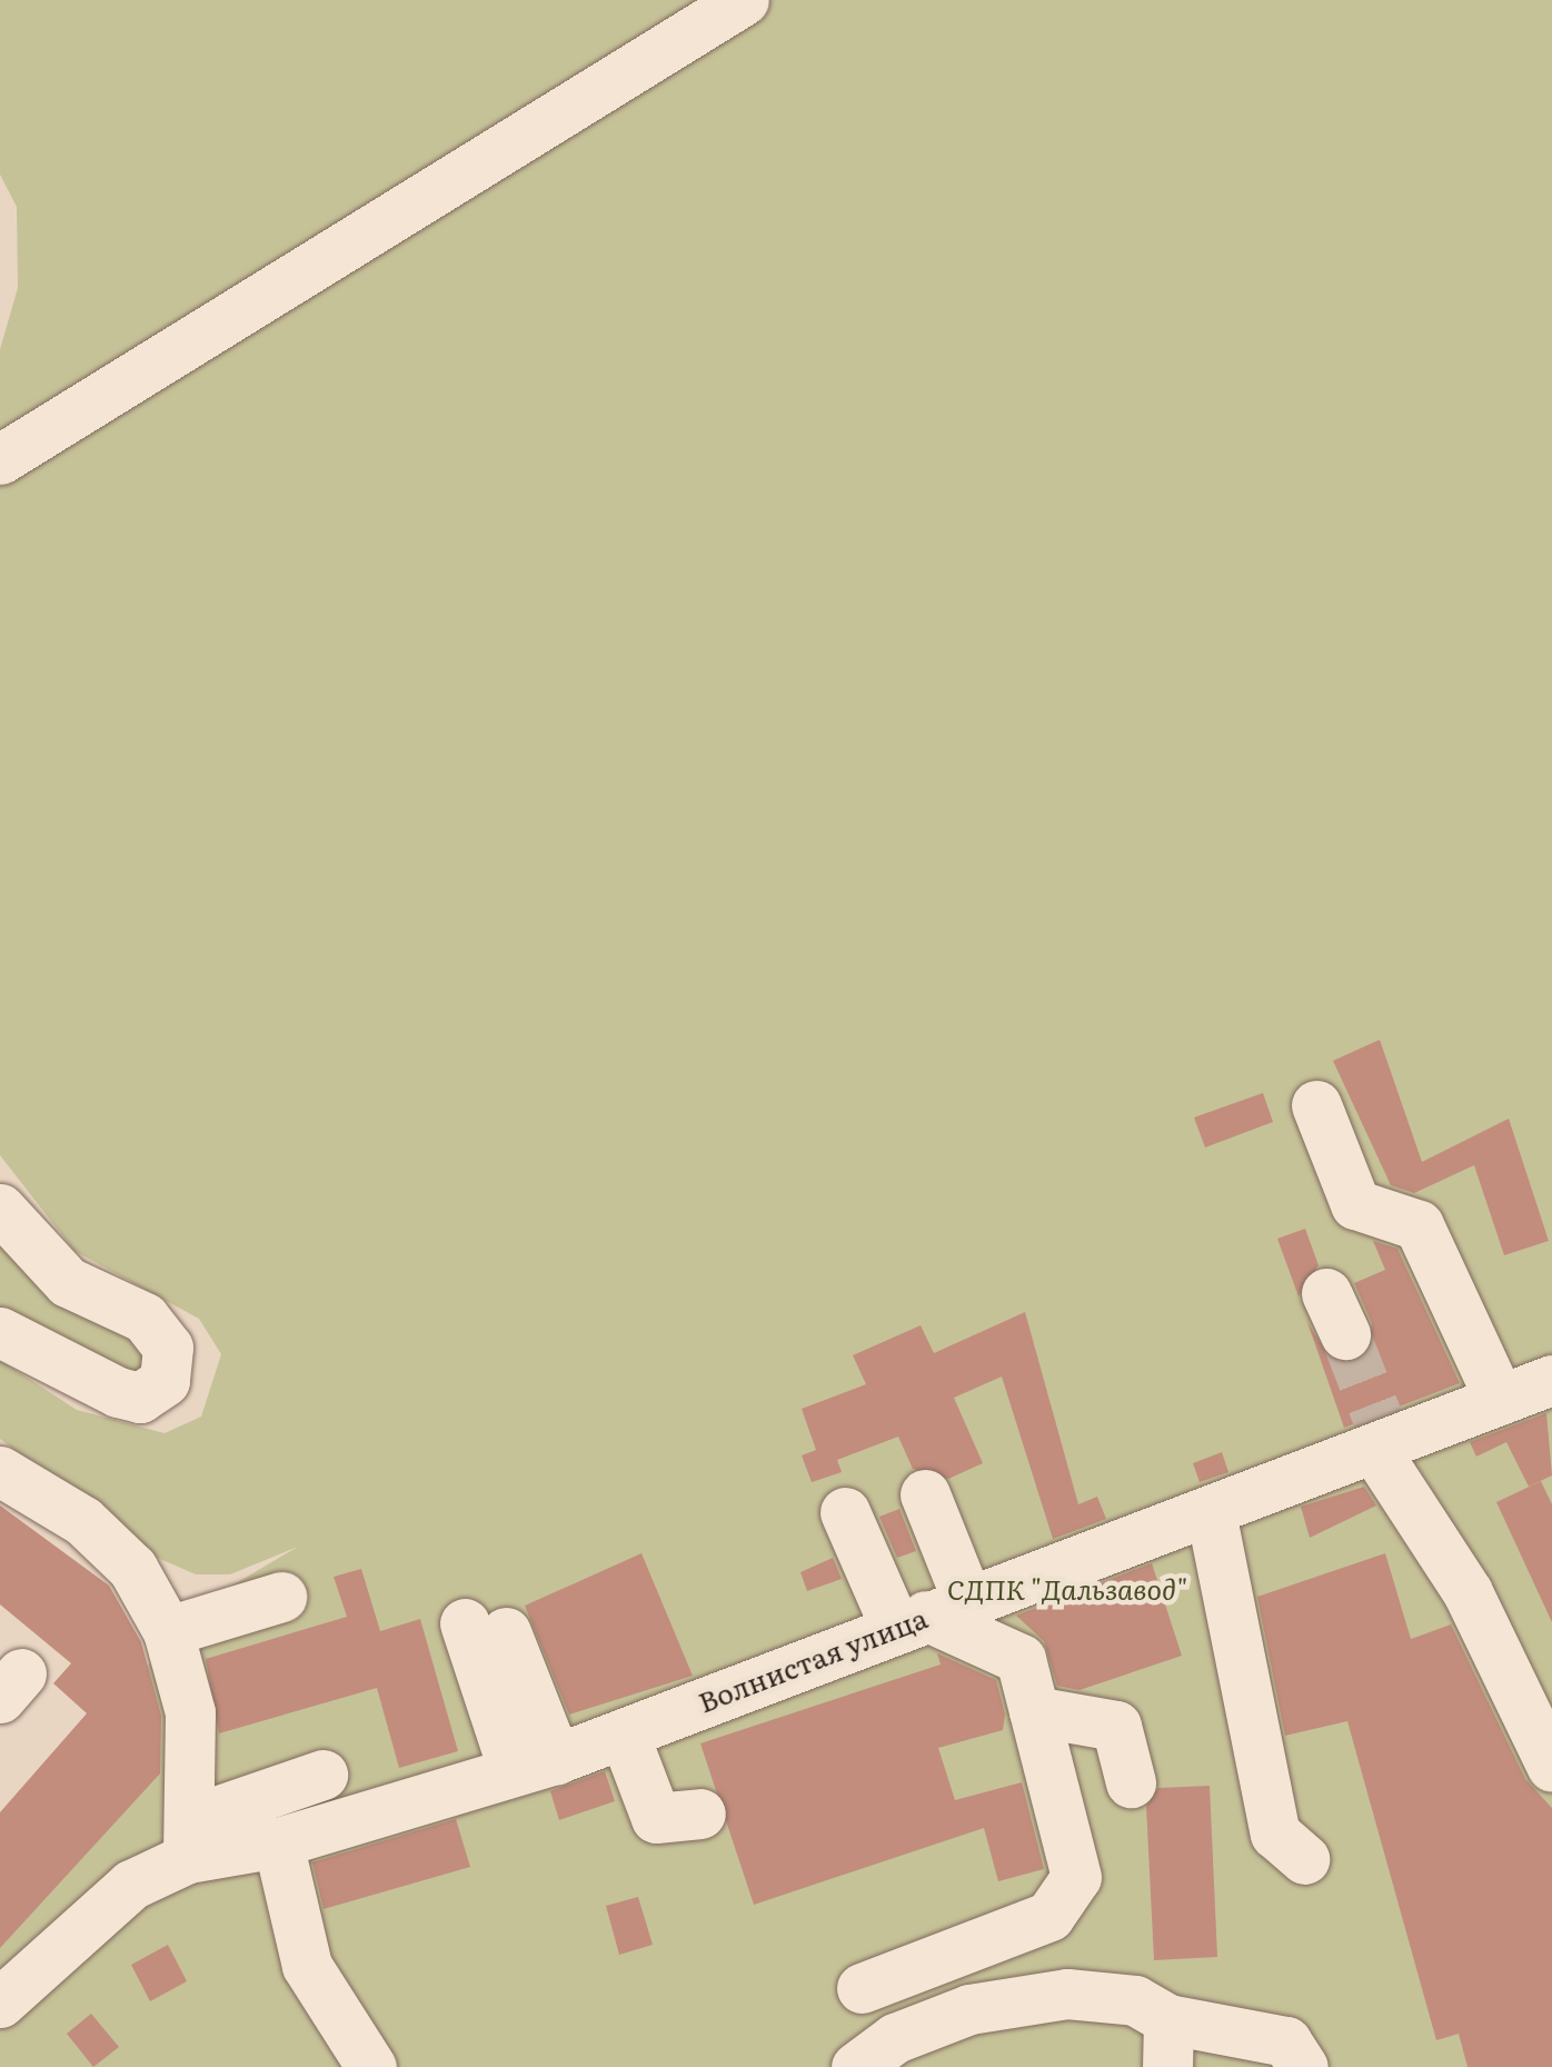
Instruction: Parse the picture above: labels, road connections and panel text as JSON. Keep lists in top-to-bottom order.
{
  "streets": {
    "street": ["Волнистая улица"]
  },
  "parks": ["СДПК \"Дальзавод\""]
}
